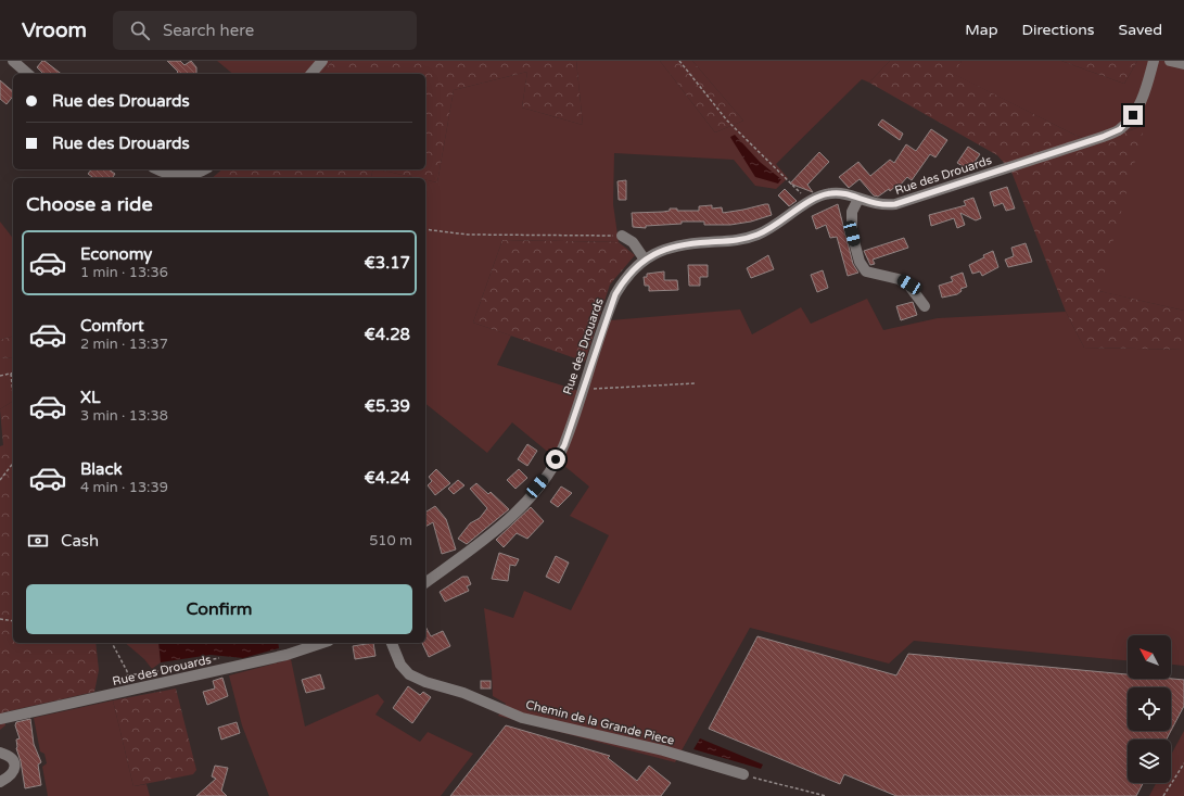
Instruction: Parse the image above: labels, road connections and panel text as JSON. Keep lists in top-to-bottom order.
{
  "streets": {
    "street": ["Rue des Drouards", "Chemin de la Grande Piece"]
  },
  "north": "top left",
  "page": {
    "header": "Vroom",
    "search": "Search here",
    "nav": ["Map", "Directions", "Saved"],
    "banner": ["Rue des Drouards", "Rue des Drouards"],
    "heading": "Choose a ride",
    "list": [
      {
        "name": "Economy",
        "note": "1 min · 13:36",
        "value": "€3.17"
      },
      {
        "name": "Comfort",
        "note": "2 min · 13:37",
        "value": "€4.28"
      },
      {
        "name": "XL",
        "note": "3 min · 13:38",
        "value": "€5.39"
      },
      {
        "name": "Black",
        "note": "4 min · 13:39",
        "value": "€4.24"
      }
    ],
    "pay": ["Cash", "510 m"],
    "buttons": "Confirm"
  }
}
